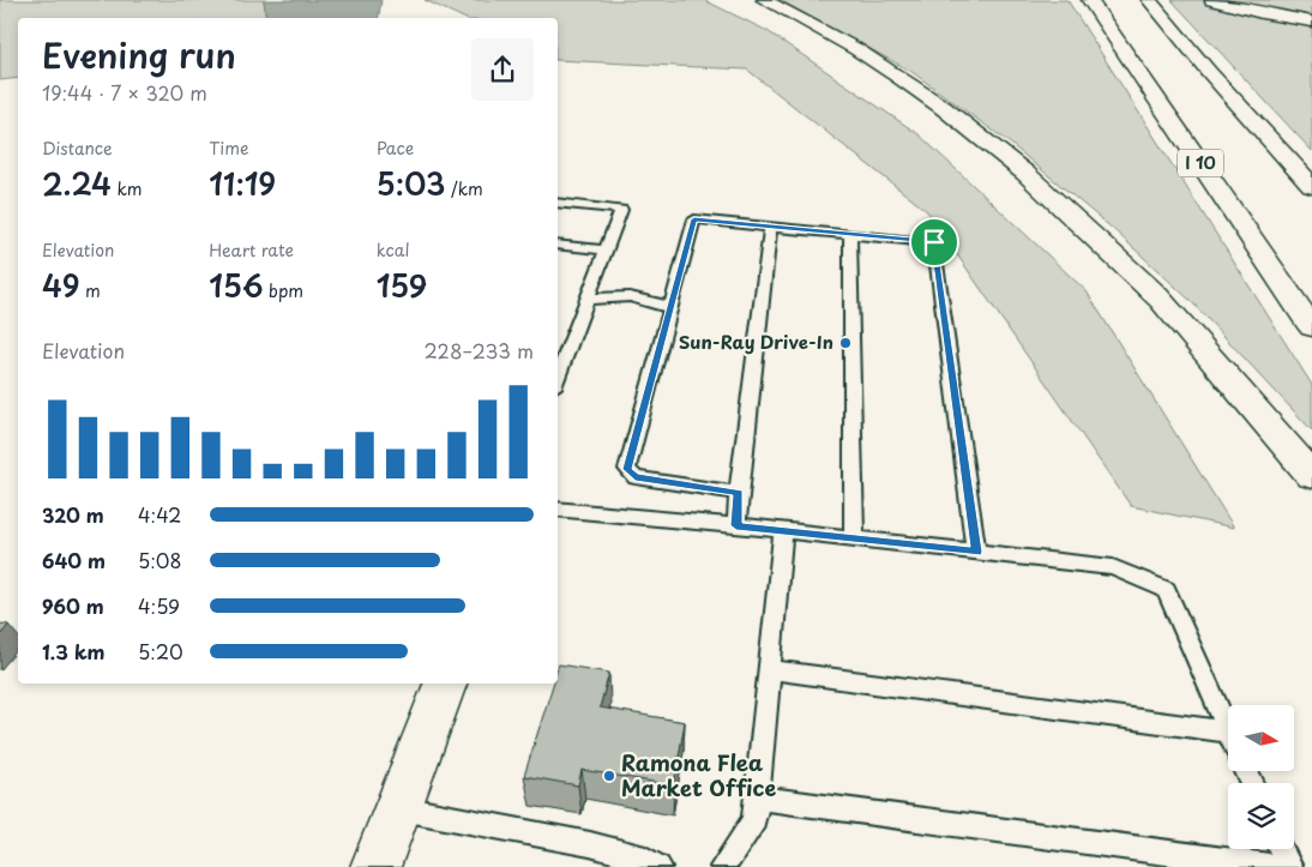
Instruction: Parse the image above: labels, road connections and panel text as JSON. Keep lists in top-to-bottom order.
{
  "streets": {
    "main road": ["I 10"]
  },
  "places": ["Sun-Ray Drive-In", "Ramona Flea Market Office"],
  "north": "right",
  "page": {
    "heading": ["Evening run", "19:44 · 7 × 320 m"],
    "stats": [
      ["Distance", "2.24 km"],
      ["Time", "11:19"],
      ["Pace", "5:03 /km"],
      ["Elevation", "49 m"],
      ["Heart rate", "156 bpm"],
      ["kcal", "159"]
    ],
    "chart": ["Elevation", "228–233 m"],
    "list": [
      {
        "name": "320 m",
        "note": "4:42"
      },
      {
        "name": "640 m",
        "note": "5:08"
      },
      {
        "name": "960 m",
        "note": "4:59"
      },
      {
        "name": "1.3 km",
        "note": "5:20"
      }
    ]
  }
}
